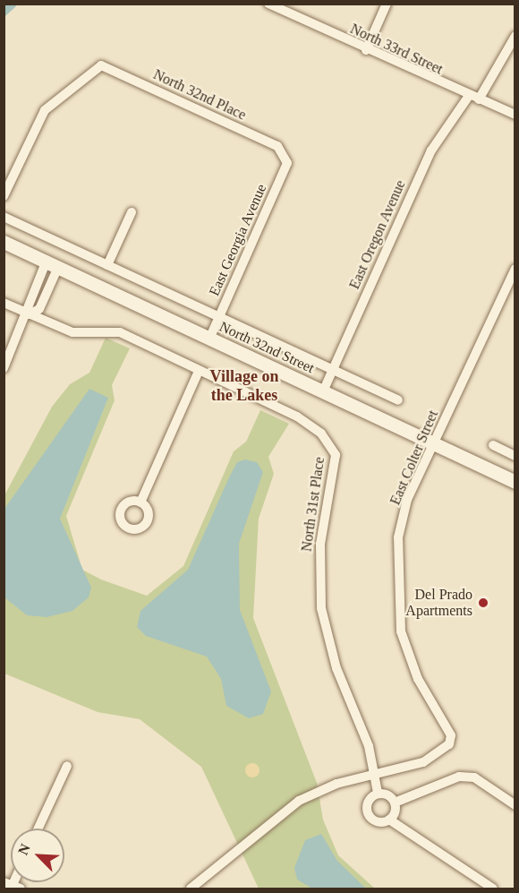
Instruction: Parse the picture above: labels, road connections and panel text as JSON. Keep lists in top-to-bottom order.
{
  "streets": {
    "main road": ["North 32nd Street"],
    "street": [
      "North 33rd Street",
      "North 32nd Place",
      "East Oregon Avenue",
      "East Georgia Avenue",
      "East Colter Street",
      "North 31st Place"
    ]
  },
  "crossings": [
    ["North 33rd Street", "East Oregon Avenue"],
    ["North 32nd Place", "East Georgia Avenue"],
    ["East Oregon Avenue", "North 32nd Street"],
    ["East Georgia Avenue", "North 32nd Street"],
    ["North 32nd Street", "East Colter Street"],
    ["East Colter Street", "North 31st Place"]
  ],
  "districts": ["Village on the Lakes"],
  "places": ["Del Prado Apartments"],
  "north": "top left"
}
